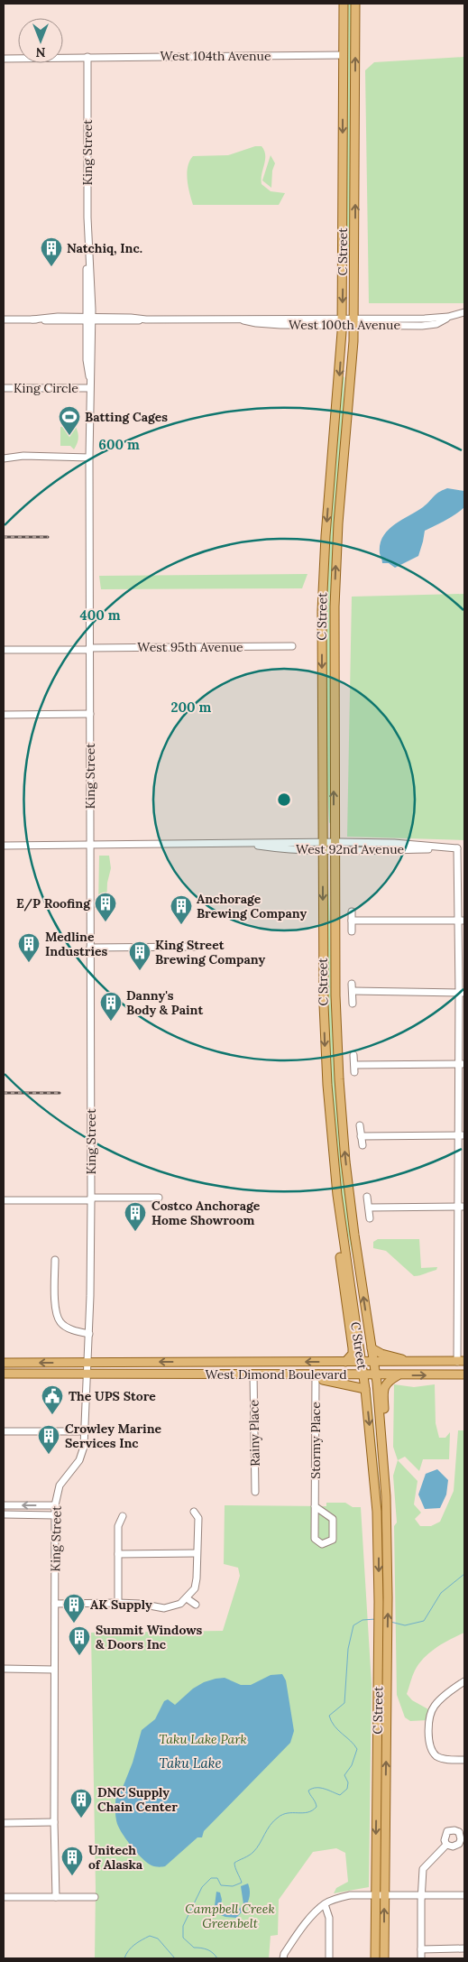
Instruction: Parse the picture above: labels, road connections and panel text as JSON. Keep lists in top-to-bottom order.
{
  "streets": {
    "main road": ["C Street", "West Dimond Boulevard"],
    "street": [
      "West 104th Avenue",
      "King Street",
      "West 100th Avenue",
      "King Circle",
      "West 95th Avenue",
      "West 92nd Avenue",
      "Rainy Place",
      "Stormy Place"
    ]
  },
  "crossings": [
    ["West 104th Avenue", "King Street"],
    ["West 104th Avenue", "C Street"],
    ["King Street", "West 100th Avenue"],
    ["King Street", "King Circle"],
    ["King Street", "West 95th Avenue"],
    ["King Street", "West 92nd Avenue"],
    ["King Street", "West Dimond Boulevard"],
    ["C Street", "West 100th Avenue"],
    ["C Street", "West 92nd Avenue"],
    ["C Street", "West Dimond Boulevard"],
    ["West Dimond Boulevard", "Rainy Place"],
    ["West Dimond Boulevard", "Stormy Place"]
  ],
  "water": ["Taku Lake"],
  "parks": ["Taku Lake Park", "Campbell Creek Greenbelt"],
  "places": {
    "building": [
      "Natchiq, Inc.",
      "E/P Roofing",
      "Anchorage Brewing Company",
      "Medline Industries",
      "King Street Brewing Company",
      "Danny's Body & Paint",
      "Costco Anchorage Home Showroom",
      "Crowley Marine Services Inc",
      "AK Supply",
      "Summit Windows & Doors Inc",
      "DNC Supply Chain Center",
      "Unitech of Alaska"
    ],
    "sports": ["Batting Cages"],
    "public building": ["The UPS Store"]
  },
  "north": "bottom",
  "rings": ["600 m", "400 m", "200 m"]
}
